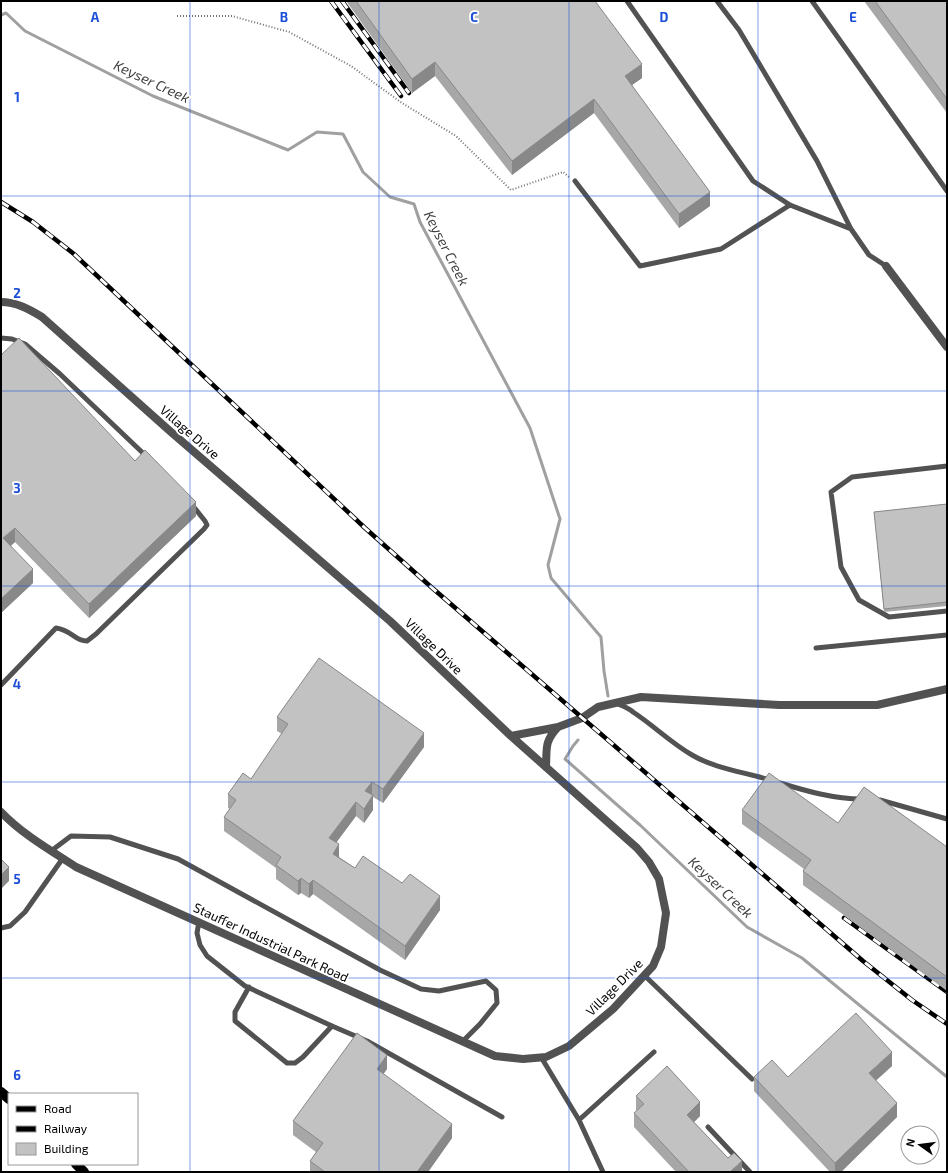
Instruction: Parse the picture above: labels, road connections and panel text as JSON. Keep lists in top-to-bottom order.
{
  "streets": {
    "street": ["Village Drive", "Stauffer Industrial Park Road"]
  },
  "crossings": [
    ["Village Drive", "Stauffer Industrial Park Road"]
  ],
  "water": ["Keyser Creek"],
  "legend": ["Road", "Railway", "Building"],
  "north": "left",
  "grid": {
    "columns": [
      "A",
      "B",
      "C",
      "D",
      "E"
    ],
    "rows": [
      "1",
      "2",
      "3",
      "4",
      "5",
      "6"
    ]
  }
}
